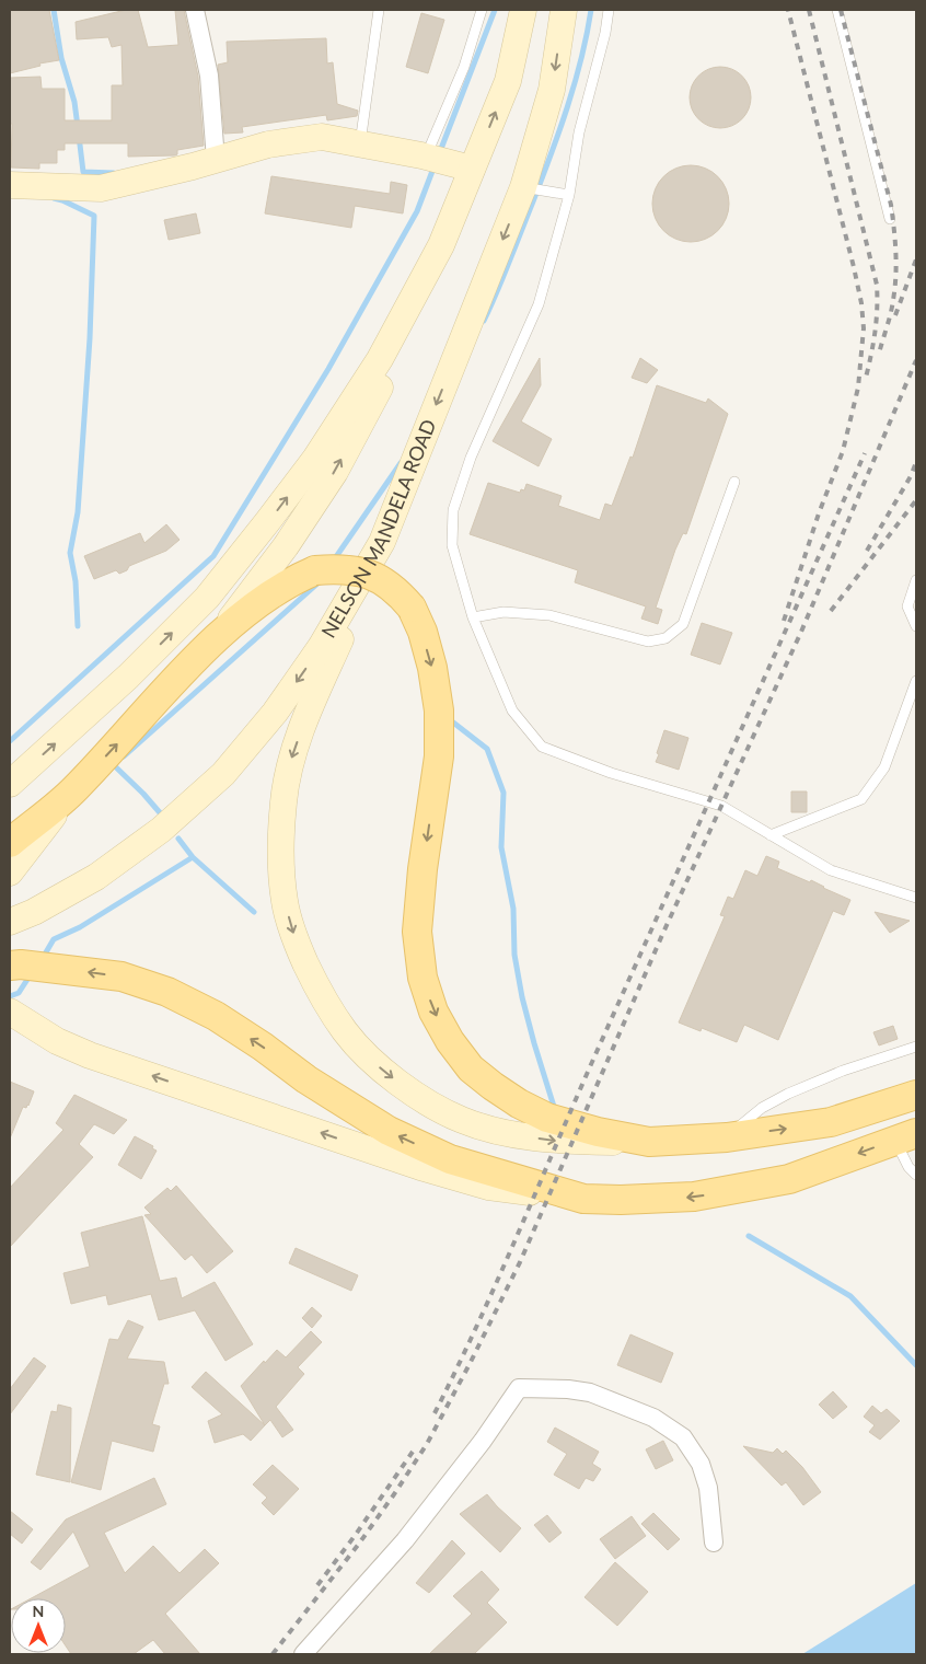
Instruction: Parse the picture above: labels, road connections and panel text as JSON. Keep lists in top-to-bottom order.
{
  "streets": {
    "main road": ["NELSON MANDELA ROAD"]
  },
  "north": "top"
}
